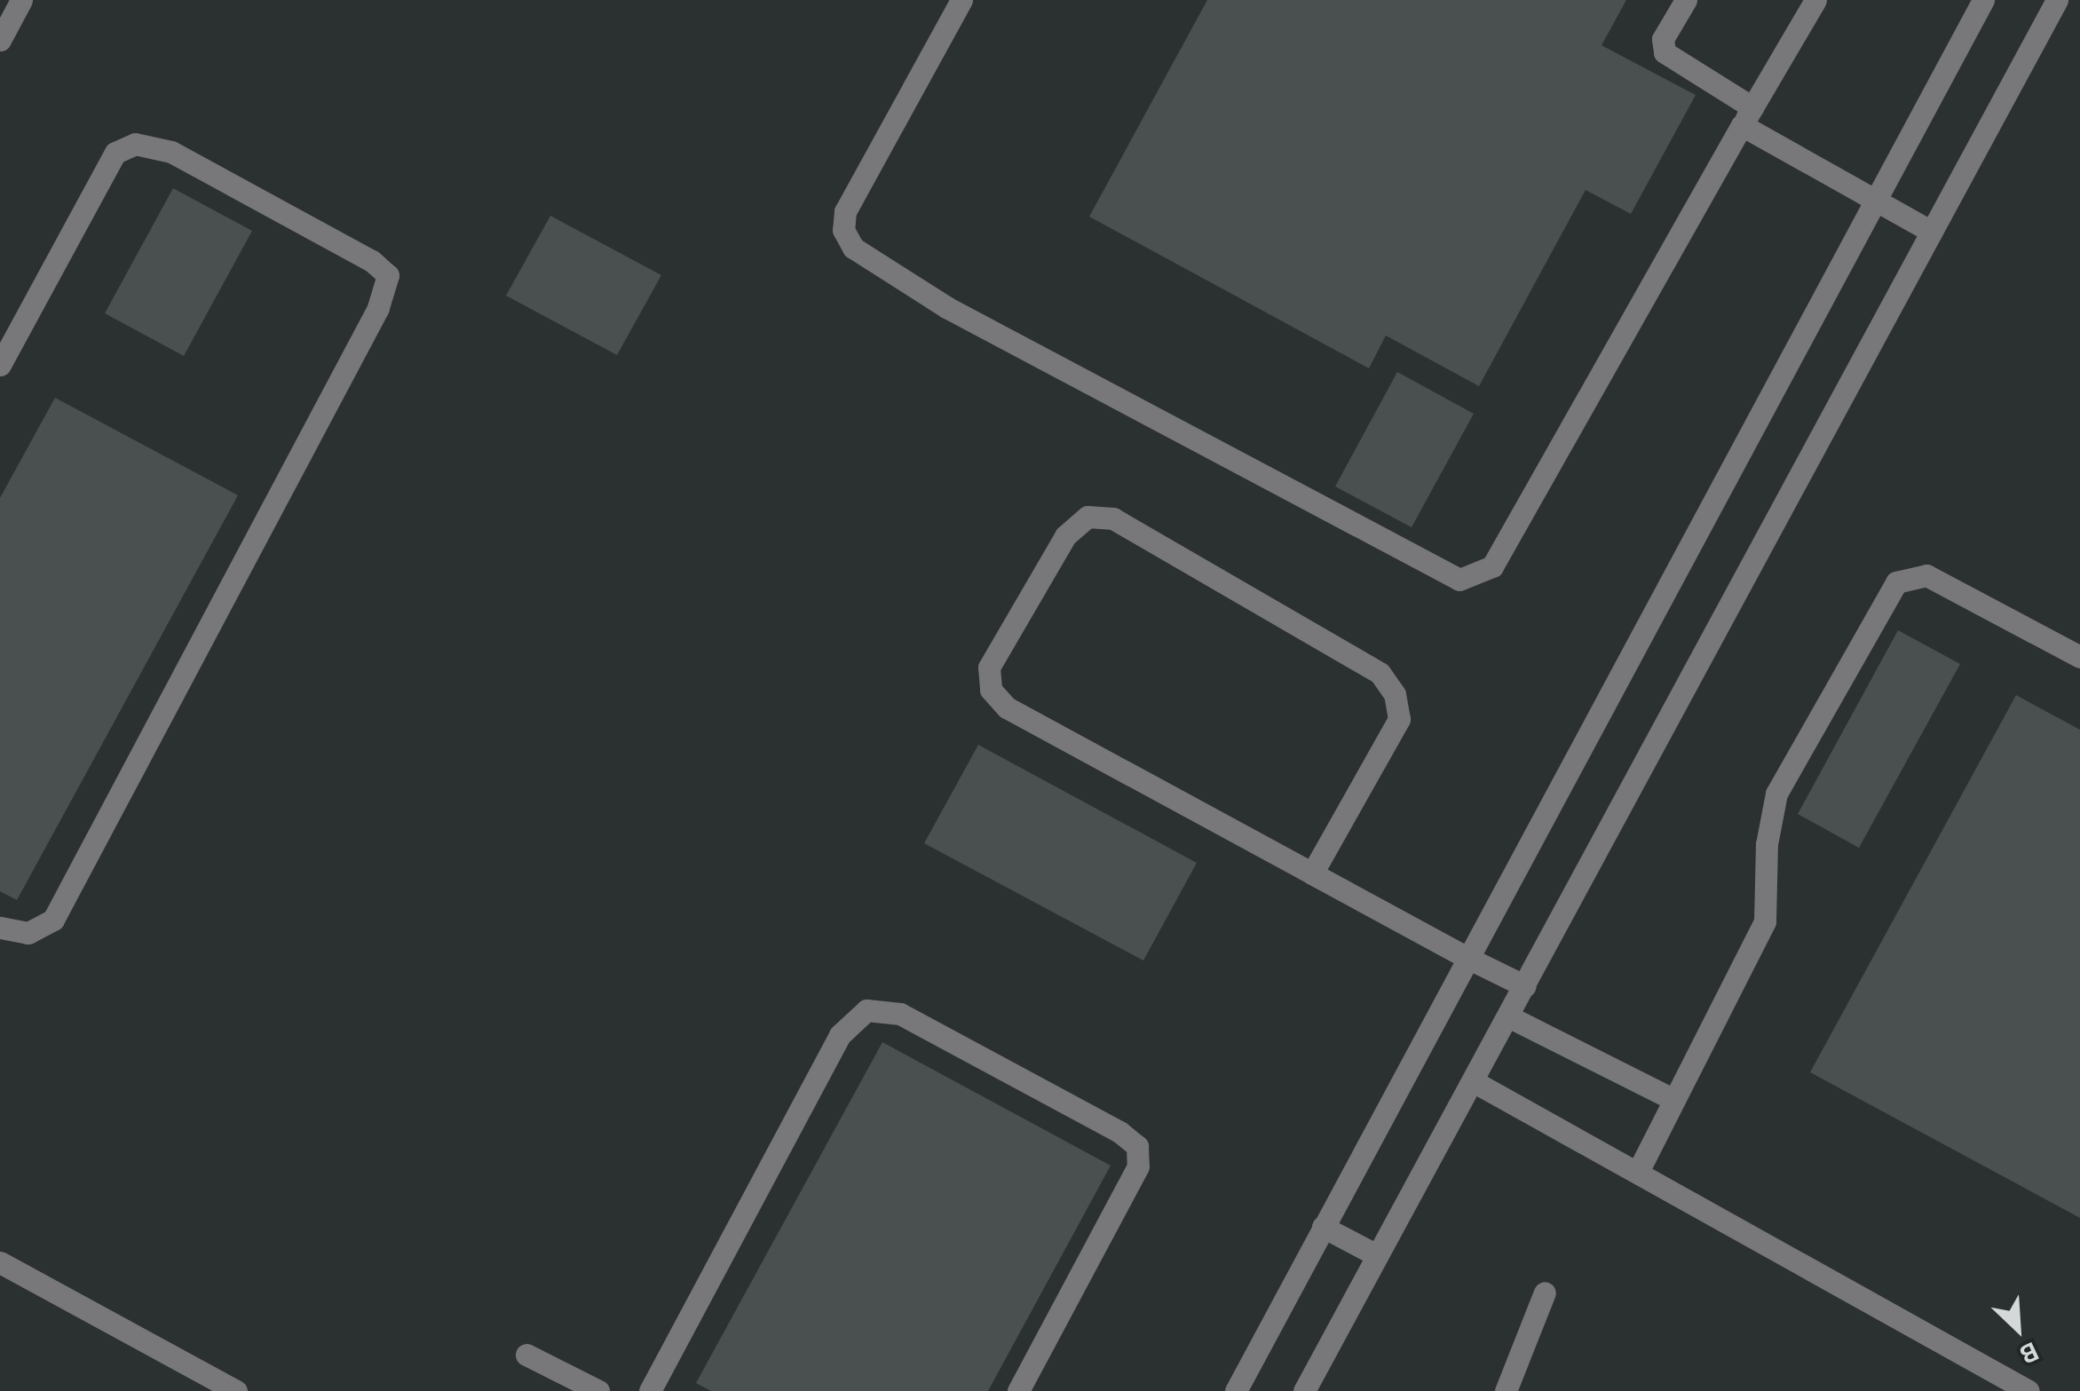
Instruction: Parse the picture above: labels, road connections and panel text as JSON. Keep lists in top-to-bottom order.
{
  "north": "bottom right"
}
